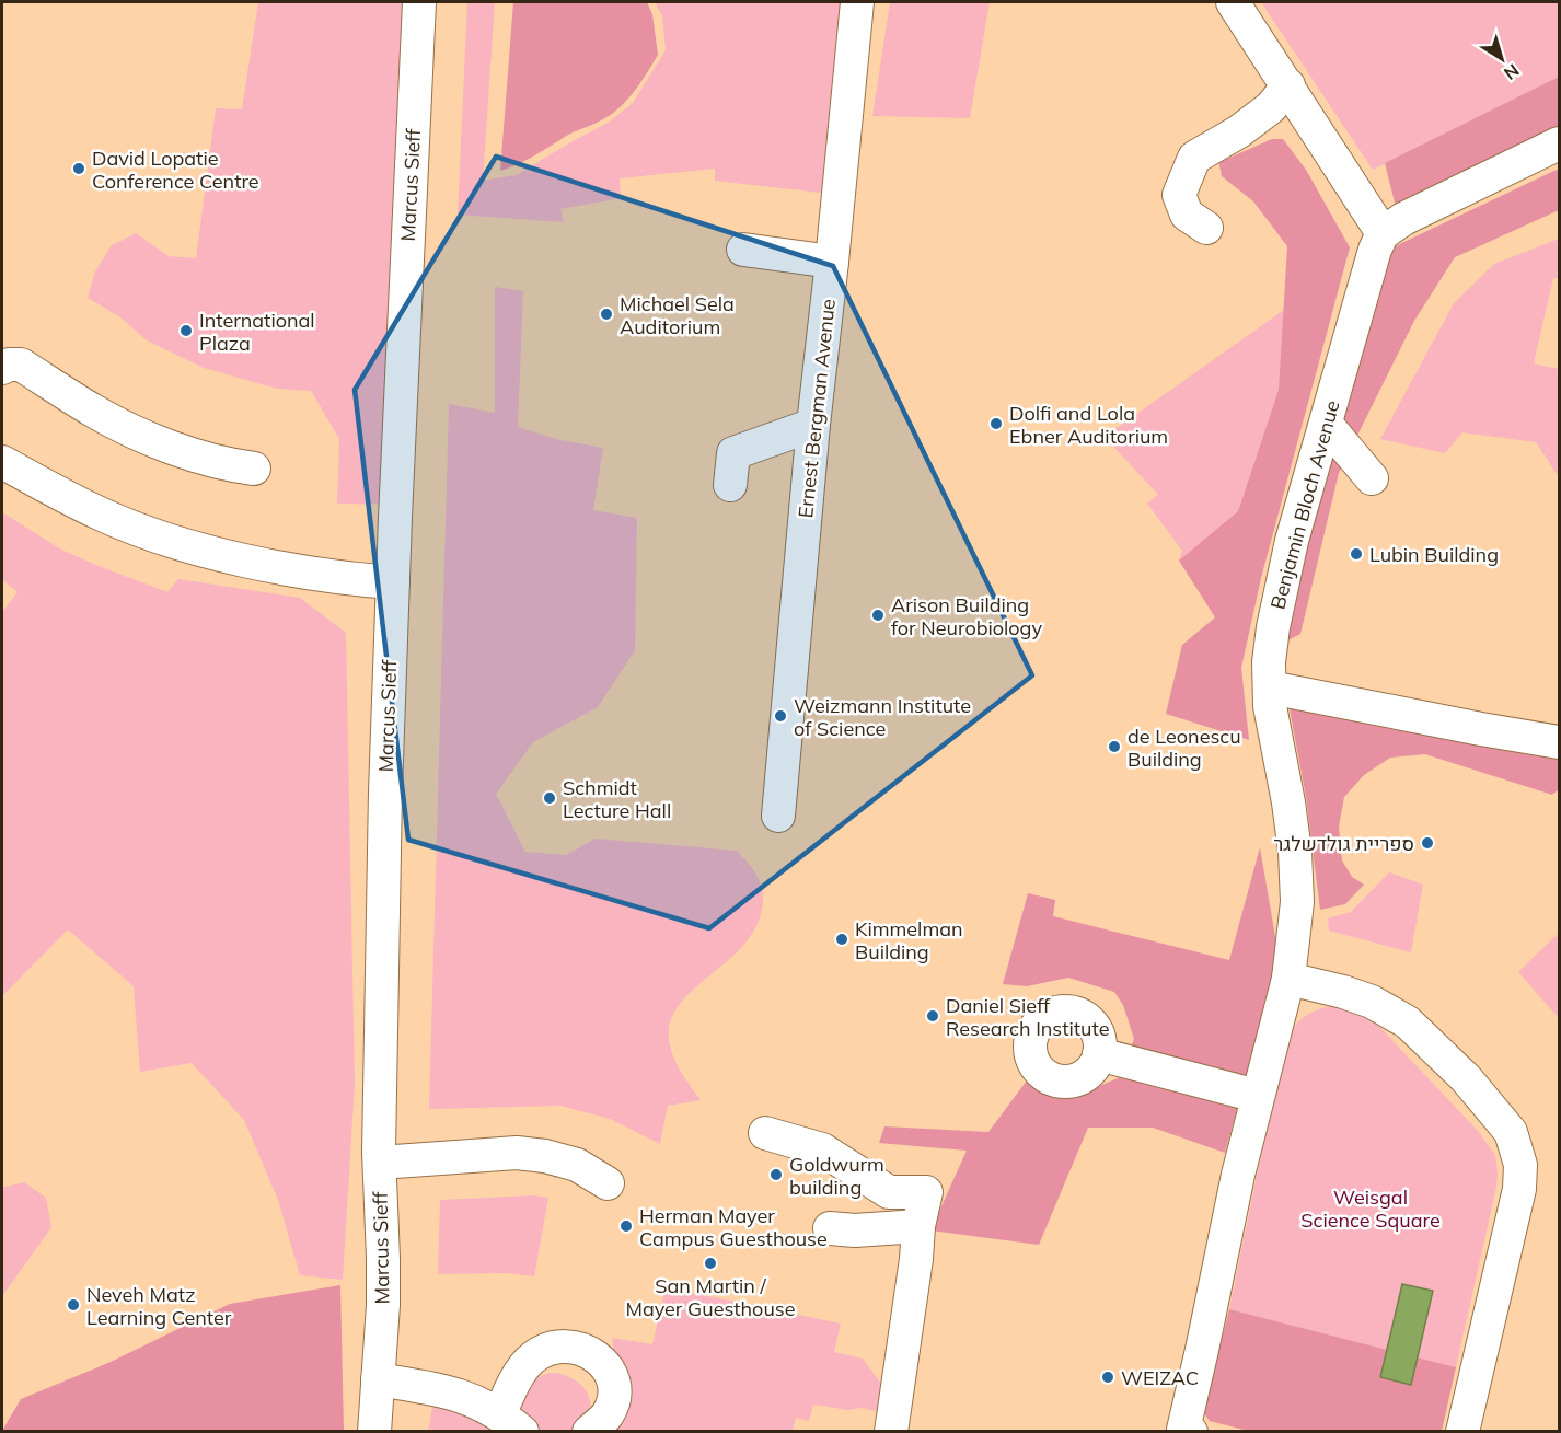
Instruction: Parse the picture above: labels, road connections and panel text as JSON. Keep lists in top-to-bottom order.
{
  "streets": {
    "street": ["Marcus Sieff", "Ernest Bergman Avenue", "Benjamin Bloch Avenue"]
  },
  "parks": ["Weisgal Science Square"],
  "places": [
    "David Lopatie Conference Centre",
    "Michael Sela Auditorium",
    "International Plaza",
    "Dolfi and Lola Ebner Auditorium",
    "Lubin Building",
    "Arison Building for Neurobiology",
    "Weizmann Institute of Science",
    "de Leonescu Building",
    "Schmidt Lecture Hall",
    "ספריית גולדשלגר",
    "Kimmelman Building",
    "Daniel Sieff Research Institute",
    "Goldwurm building",
    "Herman Mayer Campus Guesthouse",
    "San Martin / Mayer Guesthouse",
    "Neveh Matz Learning Center",
    "WEIZAC"
  ],
  "north": "bottom right"
}
